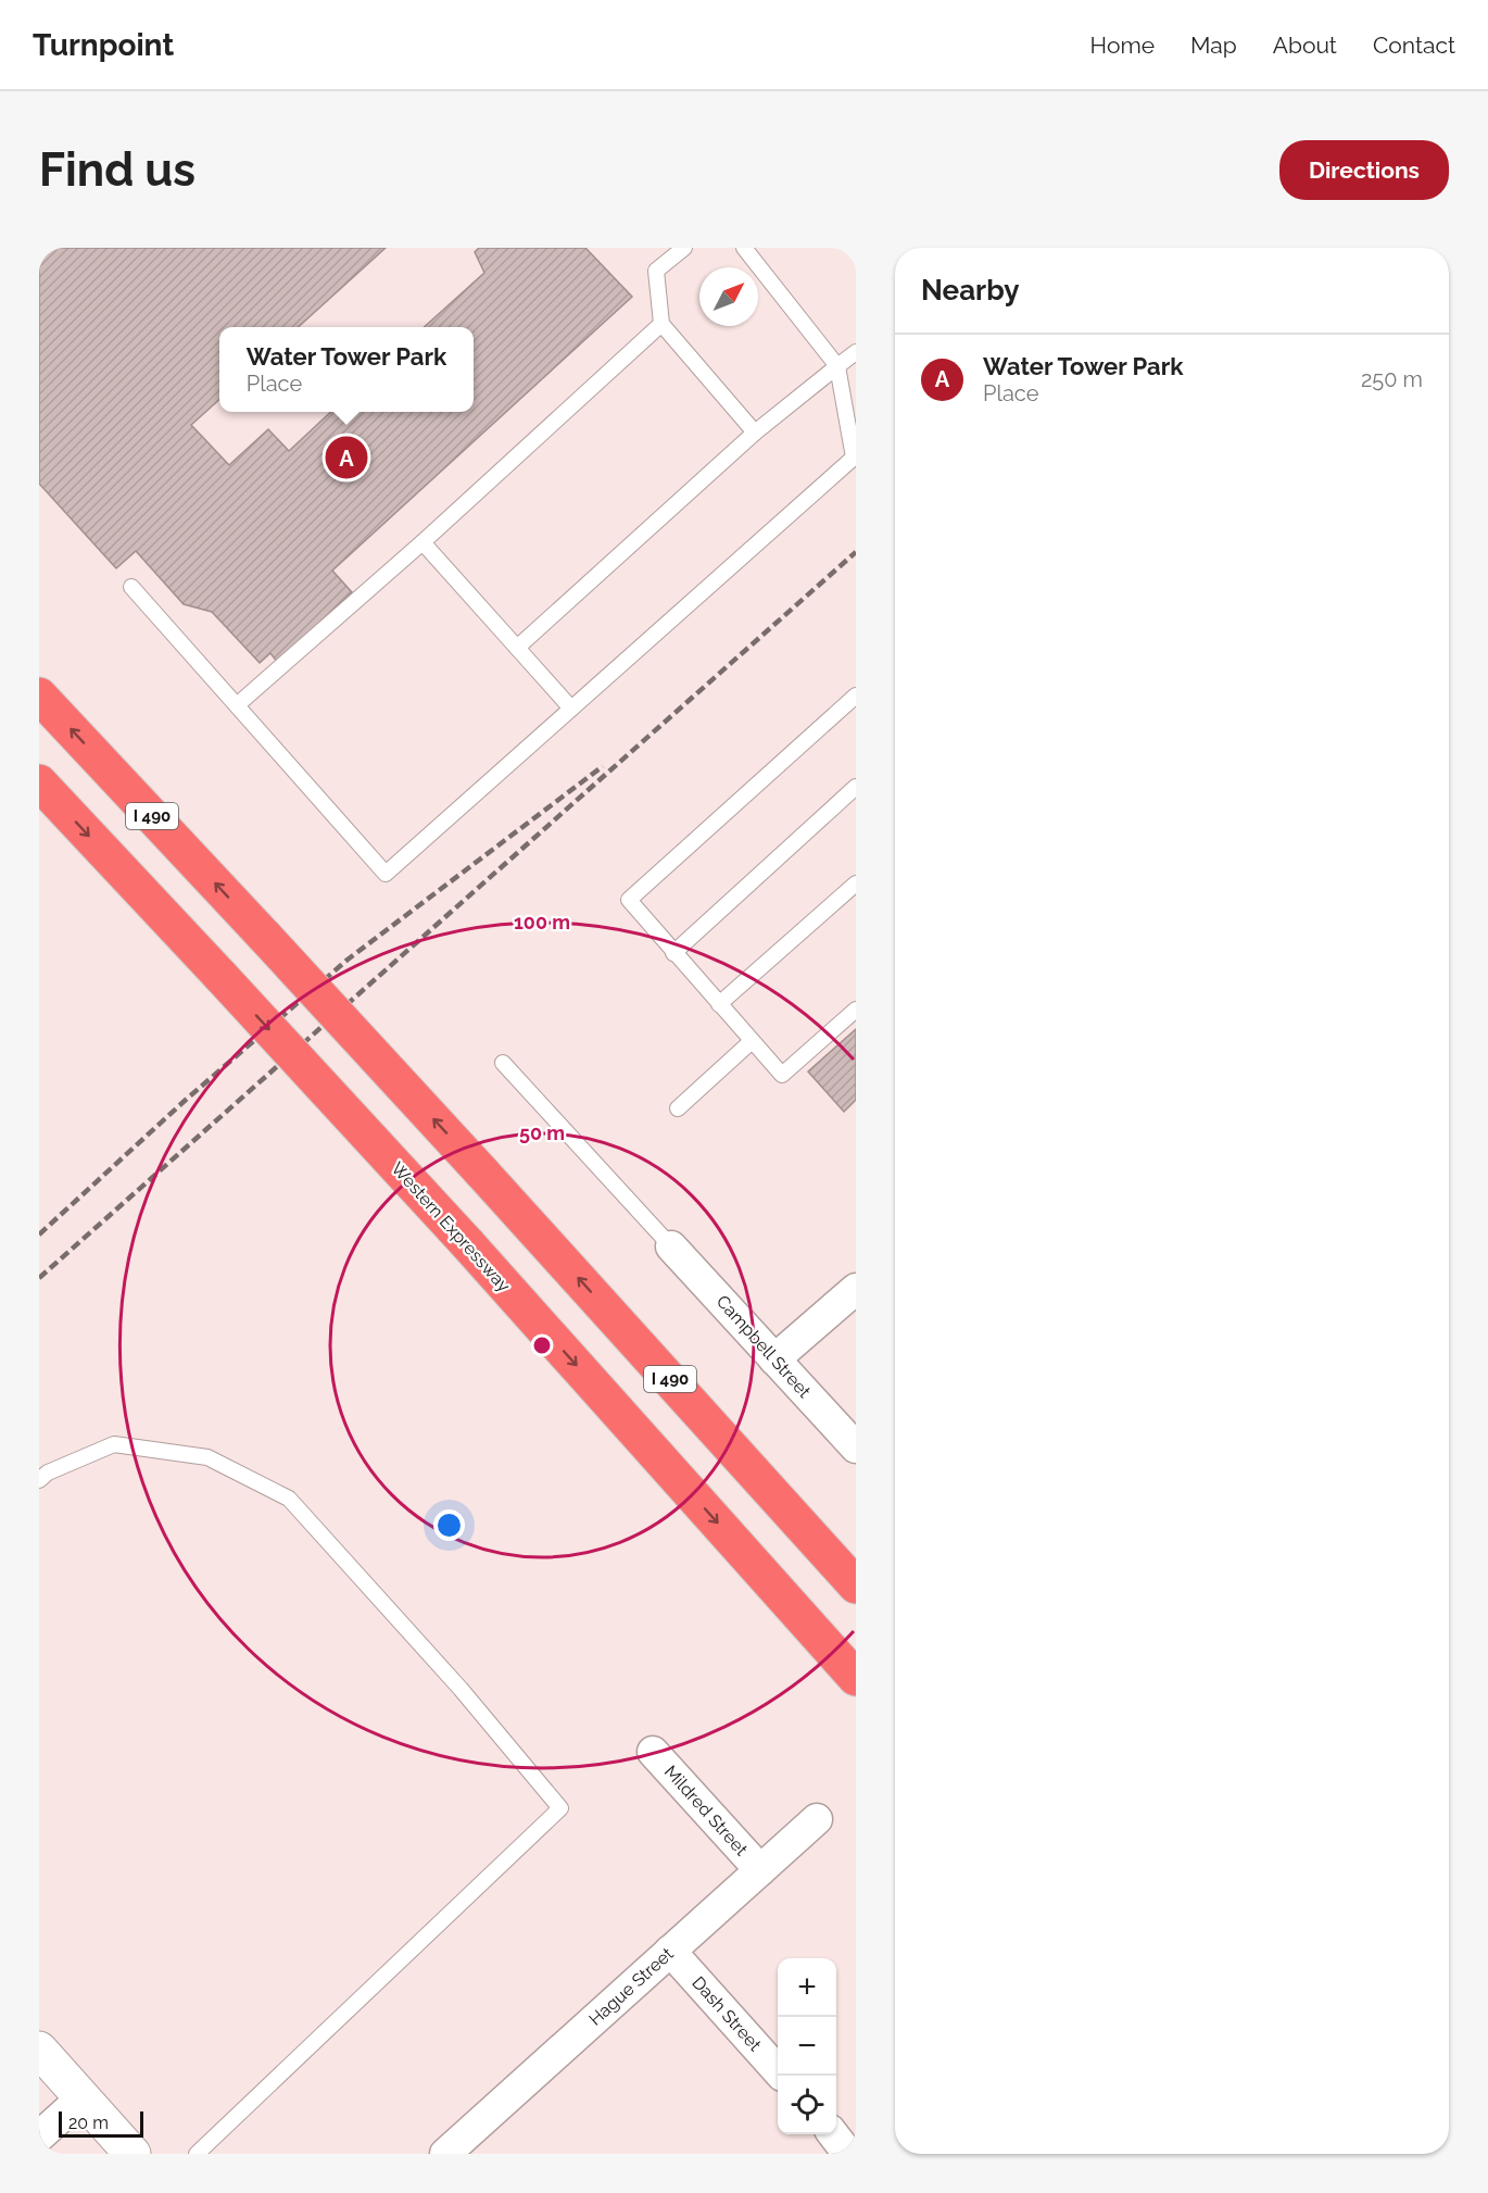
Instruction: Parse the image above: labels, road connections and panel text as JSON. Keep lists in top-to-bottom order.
{
  "streets": {
    "highway": ["I 490", "Western Expressway"],
    "street": [
      "Campbell Street",
      "Mildred Street",
      "Hague Street",
      "Dash Street"
    ]
  },
  "crossings": [
    ["Mildred Street", "Hague Street"],
    ["Hague Street", "Dash Street"]
  ],
  "scale_bar": "20 m",
  "north": "top right",
  "page": {
    "header": "Turnpoint",
    "nav": [
      "Home",
      "Map",
      "About",
      "Contact"
    ],
    "buttons": "Directions",
    "title": "Find us",
    "heading": "Nearby",
    "popup": ["Water Tower Park", "Place"],
    "list": [
      {
        "mark": "A",
        "name": "Water Tower Park",
        "note": "Place",
        "value": "250 m"
      }
    ],
    "pins": "A",
    "map_buttons": ["+", "−"],
    "scale": "20 m"
  },
  "rings": ["100 m", "50 m"]
}
